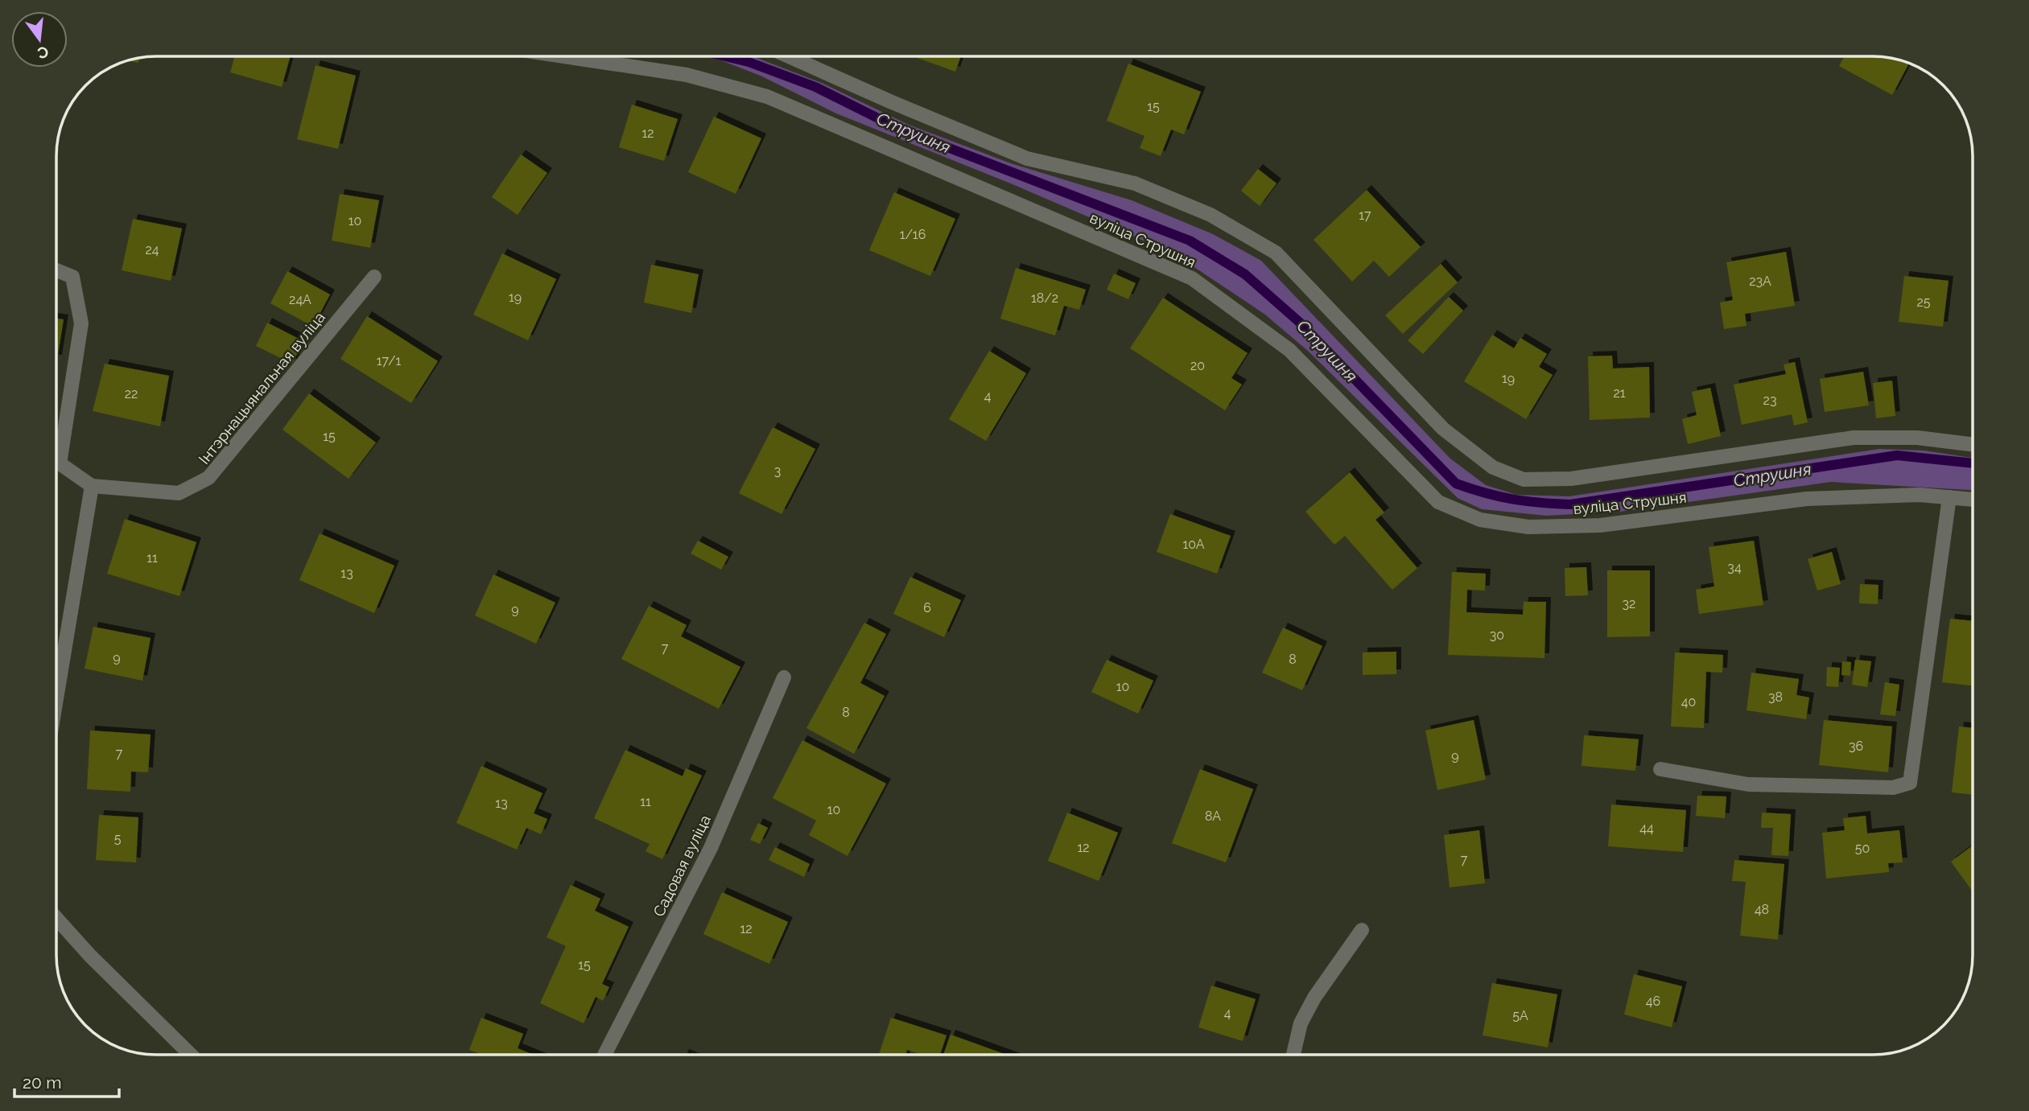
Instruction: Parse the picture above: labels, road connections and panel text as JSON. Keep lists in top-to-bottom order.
{
  "streets": {
    "street": ["вуліца Струшня", "Інтэрнацыянальная вуліца", "Садовая вуліца"]
  },
  "water": ["Струшня"],
  "house_numbers": [
    "15",
    "12",
    "17",
    "10",
    "1/16",
    "24",
    "23А",
    "19",
    "18/2",
    "24А",
    "25",
    "17/1",
    "20",
    "19",
    "21",
    "22",
    "4",
    "23",
    "15",
    "3",
    "10А",
    "11",
    "34",
    "13",
    "32",
    "6",
    "9",
    "30",
    "7",
    "9",
    "8",
    "10",
    "38",
    "40",
    "8",
    "36",
    "7",
    "9",
    "11",
    "13",
    "10",
    "8А",
    "44",
    "5",
    "12",
    "50",
    "7",
    "48",
    "12",
    "15",
    "46",
    "4",
    "5А"
  ],
  "scale_bar": "20 m",
  "north": "bottom"
}
